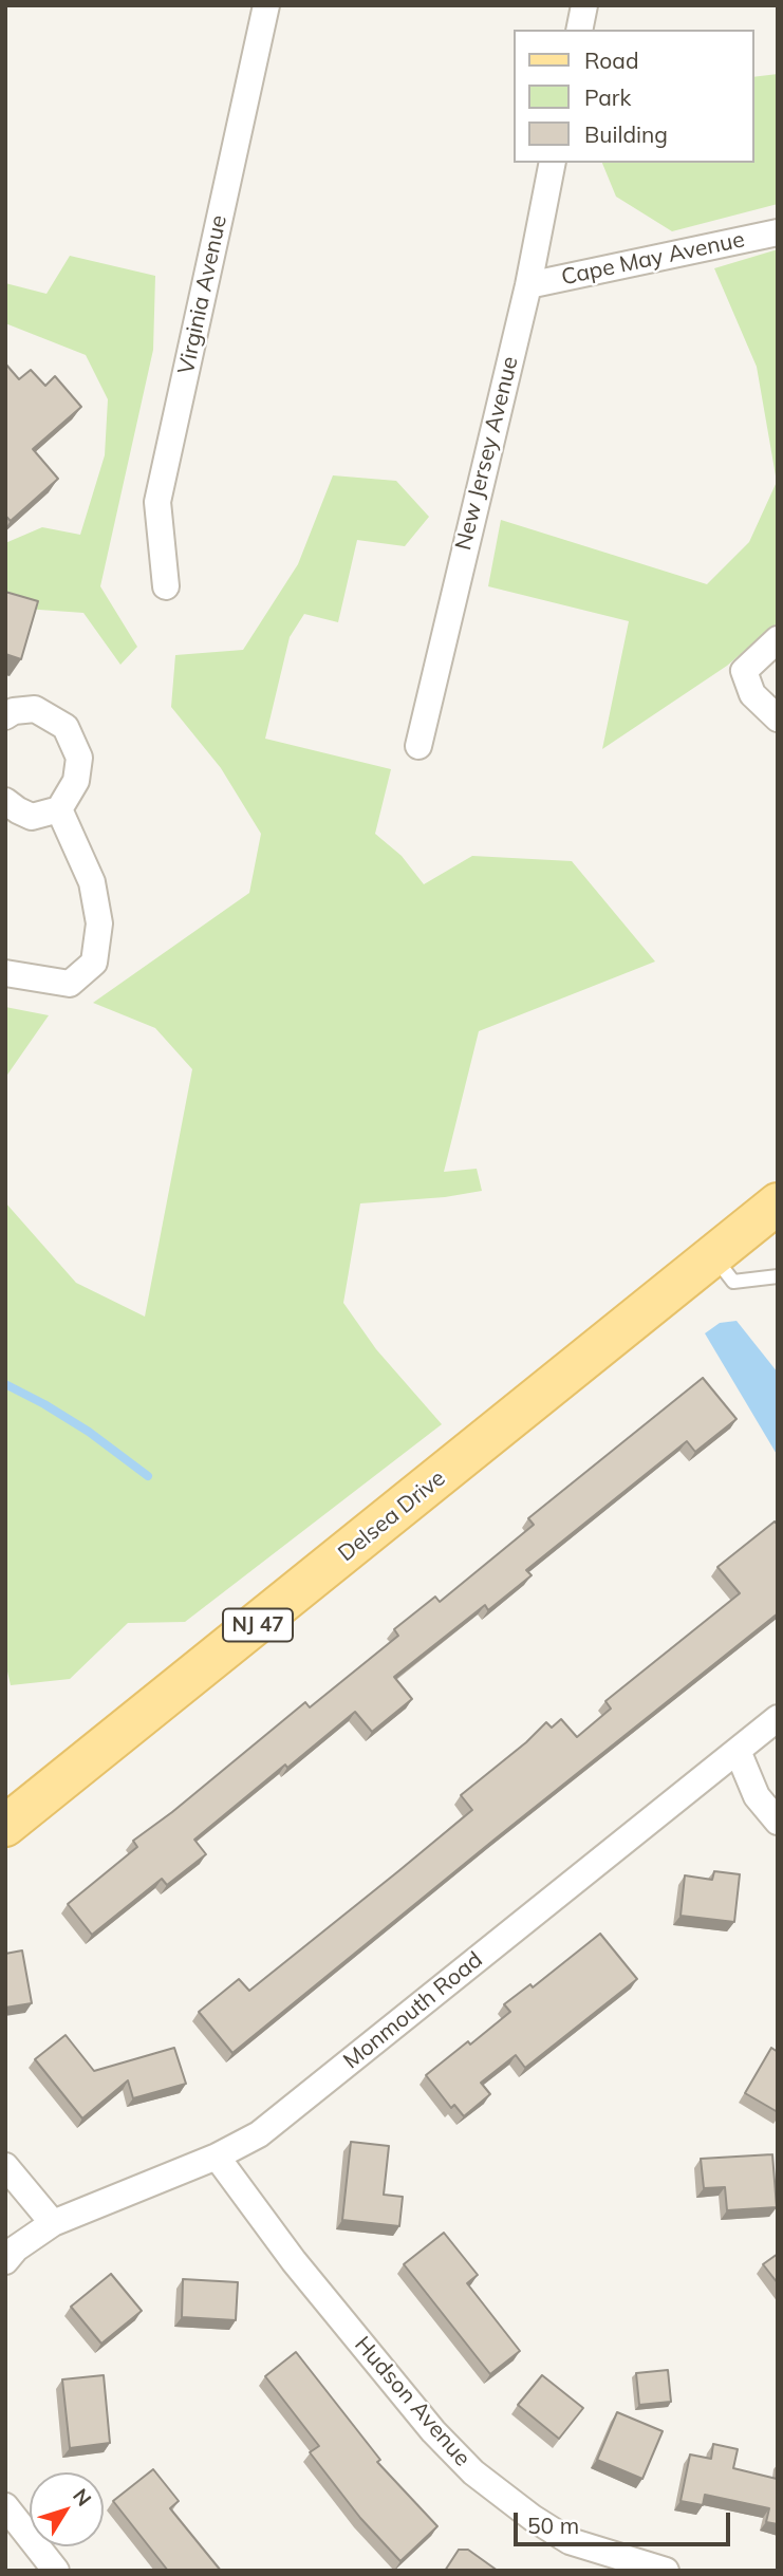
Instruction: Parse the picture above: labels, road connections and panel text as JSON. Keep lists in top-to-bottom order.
{
  "streets": {
    "main road": ["Delsea Drive", "NJ 47"],
    "street": [
      "Cape May Avenue",
      "Virginia Avenue",
      "New Jersey Avenue",
      "Monmouth Road",
      "Hudson Avenue"
    ]
  },
  "crossings": [
    ["Cape May Avenue", "New Jersey Avenue"],
    ["Monmouth Road", "Hudson Avenue"]
  ],
  "legend": ["Road", "Park", "Building"],
  "scale_bar": "50 m",
  "north": "top right"
}
